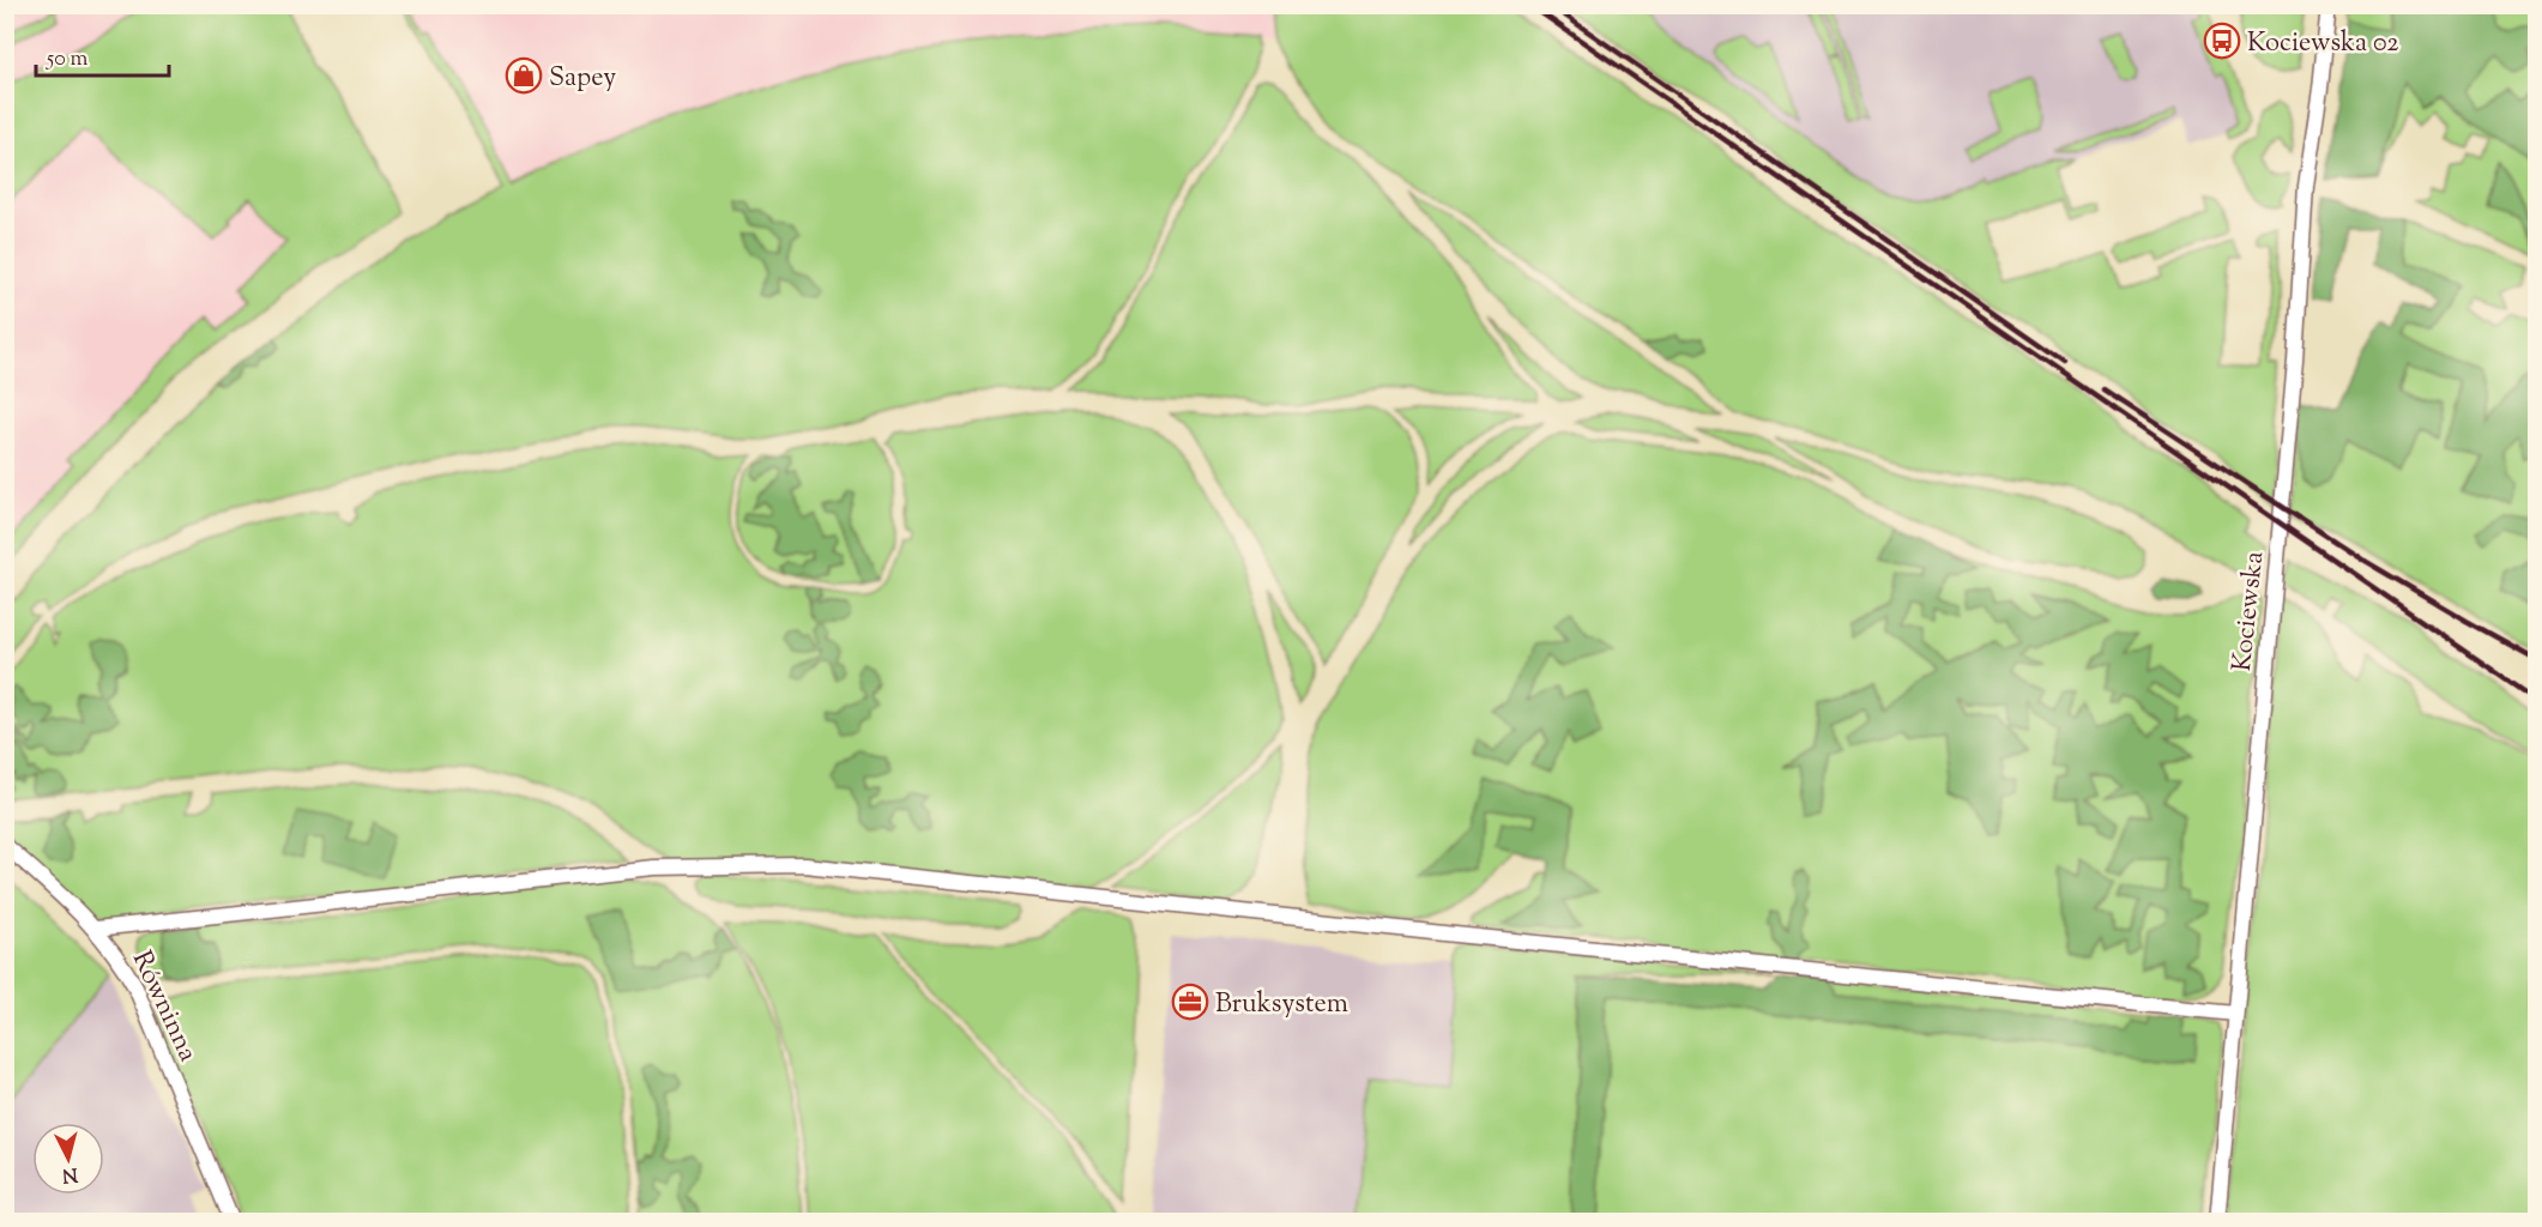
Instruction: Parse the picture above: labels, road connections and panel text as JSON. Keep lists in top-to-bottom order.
{
  "streets": {
    "street": ["Kociewska", "Równinna"]
  },
  "places": {
    "bus stop": ["Kociewska 02"],
    "shop": ["Sapey"],
    "office": ["Bruksystem"]
  },
  "scale_bar": "50 m",
  "north": "bottom"
}
